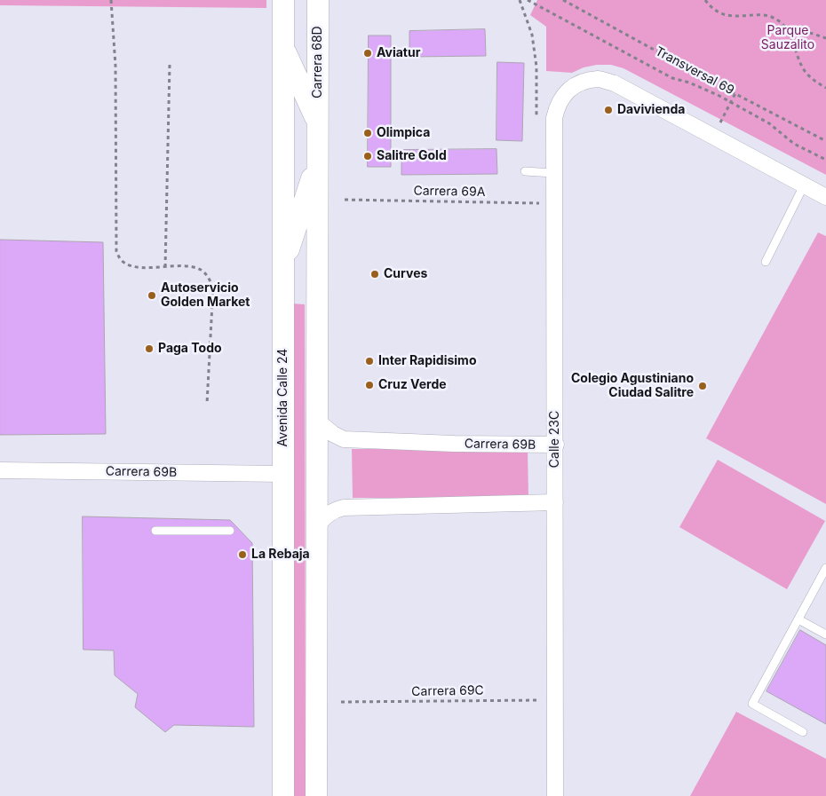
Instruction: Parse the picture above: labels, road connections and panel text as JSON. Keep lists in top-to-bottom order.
{
  "streets": {
    "main road": ["Carrera 68D", "Avenida Calle 24"],
    "street": ["Calle 23C", "Carrera 69B"],
    "path": ["Transversal 69", "Carrera 69A", "Carrera 69C"]
  },
  "crossings": [
    ["Carrera 69A", "Calle 23C"],
    ["Avenida Calle 24", "Carrera 69B"],
    ["Calle 23C", "Carrera 69B"],
    ["Calle 23C", "Carrera 69C"]
  ],
  "parks": ["Parque Sauzalito"],
  "places": [
    "Aviatur",
    "Davivienda",
    "Olimpica",
    "Salitre Gold",
    "Curves",
    "Autoservicio Golden Market",
    "Paga Todo",
    "Inter Rapidisimo",
    "Cruz Verde",
    "Colegio Agustiniano Ciudad Salitre",
    "La Rebaja"
  ]
}
